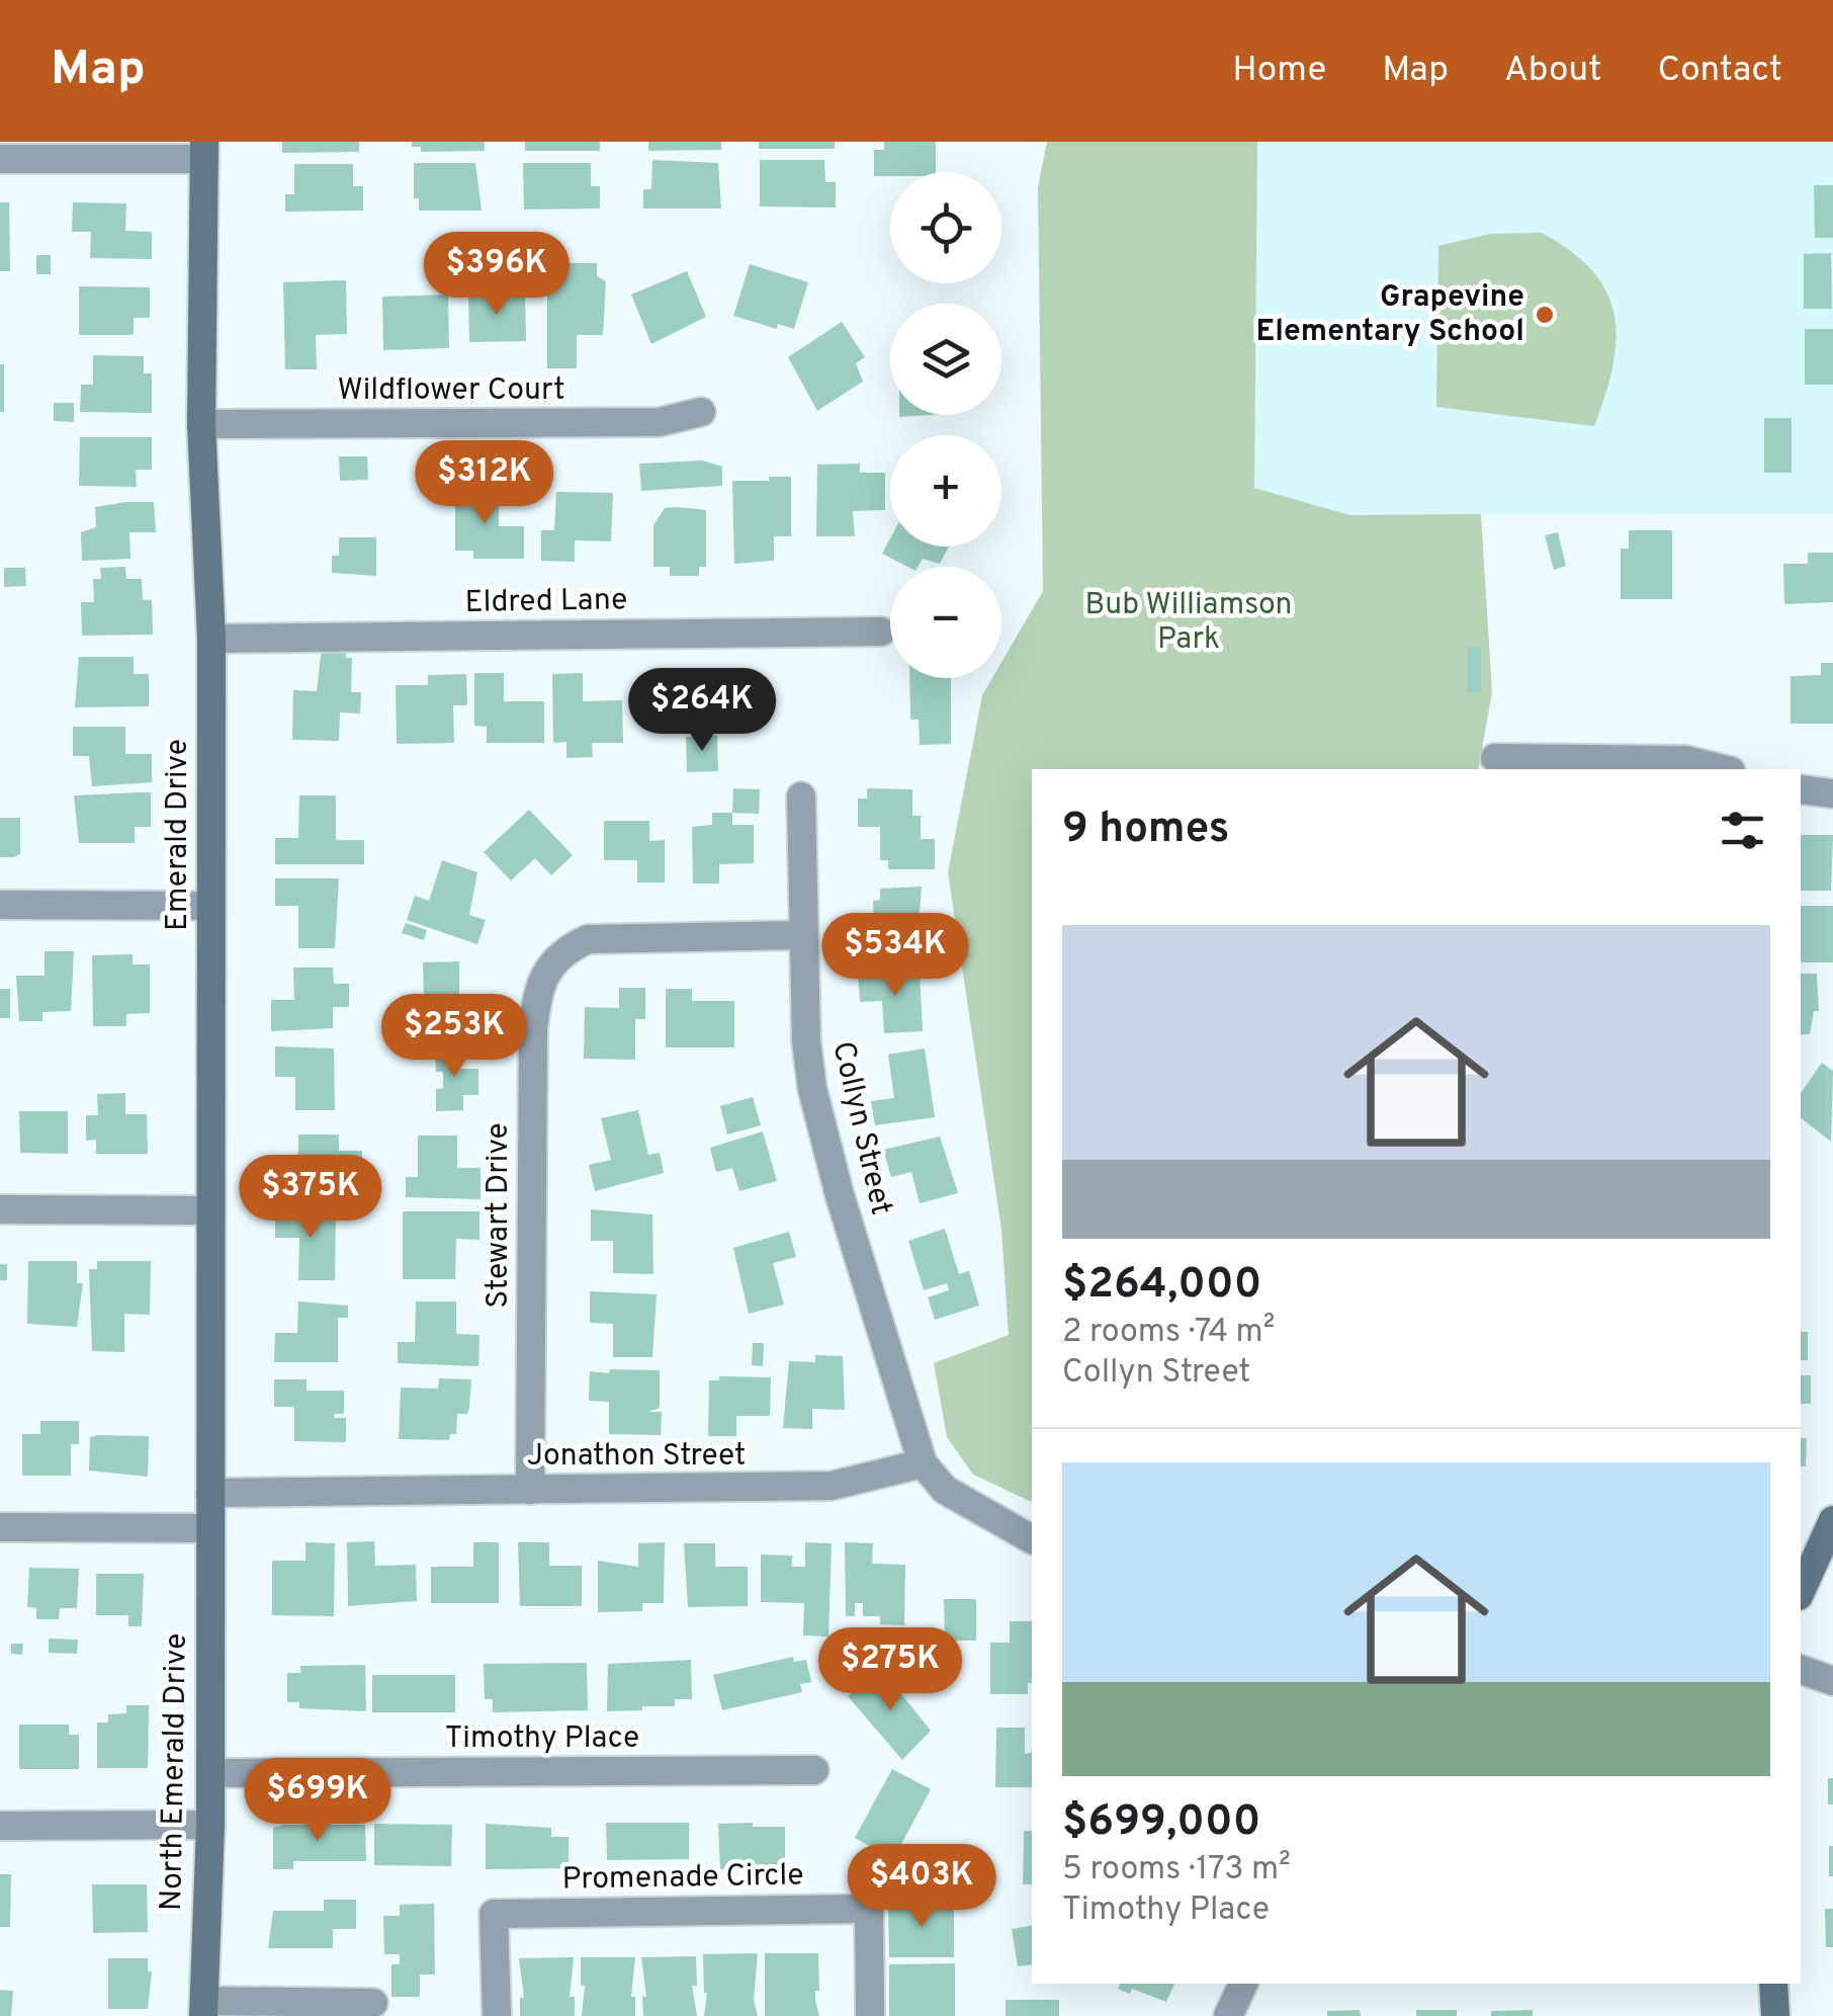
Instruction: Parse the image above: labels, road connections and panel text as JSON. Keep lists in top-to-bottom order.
{
  "streets": {
    "main road": ["Emerald Drive", "North Emerald Drive"],
    "street": [
      "Wildflower Court",
      "Eldred Lane",
      "Collyn Street",
      "Stewart Drive",
      "Jonathon Street",
      "Timothy Place",
      "Promenade Circle"
    ]
  },
  "crossings": [
    ["Wildflower Court", "Emerald Drive"],
    ["Eldred Lane", "Emerald Drive"],
    ["Emerald Drive", "Jonathon Street"],
    ["Emerald Drive", "North Emerald Drive"],
    ["Collyn Street", "Stewart Drive"],
    ["Collyn Street", "Jonathon Street"],
    ["Stewart Drive", "Jonathon Street"],
    ["Timothy Place", "North Emerald Drive"]
  ],
  "parks": ["Bub Williamson Park"],
  "places": ["Grapevine Elementary School"],
  "page": {
    "header": "Map",
    "nav": [
      "Home",
      "Map",
      "About",
      "Contact"
    ],
    "map_buttons": ["+", "−"],
    "price": [
      "$396K",
      "$312K",
      "$264K",
      "$534K",
      "$253K",
      "$375K",
      "$275K",
      "$699K",
      "$403K"
    ],
    "heading": "9 homes",
    "list": [
      {
        "name": "$264,000",
        "note": "2 rooms · 74 m² · Collyn Street"
      },
      {
        "name": "$699,000",
        "note": "5 rooms · 173 m² · Timothy Place"
      }
    ]
  }
}
